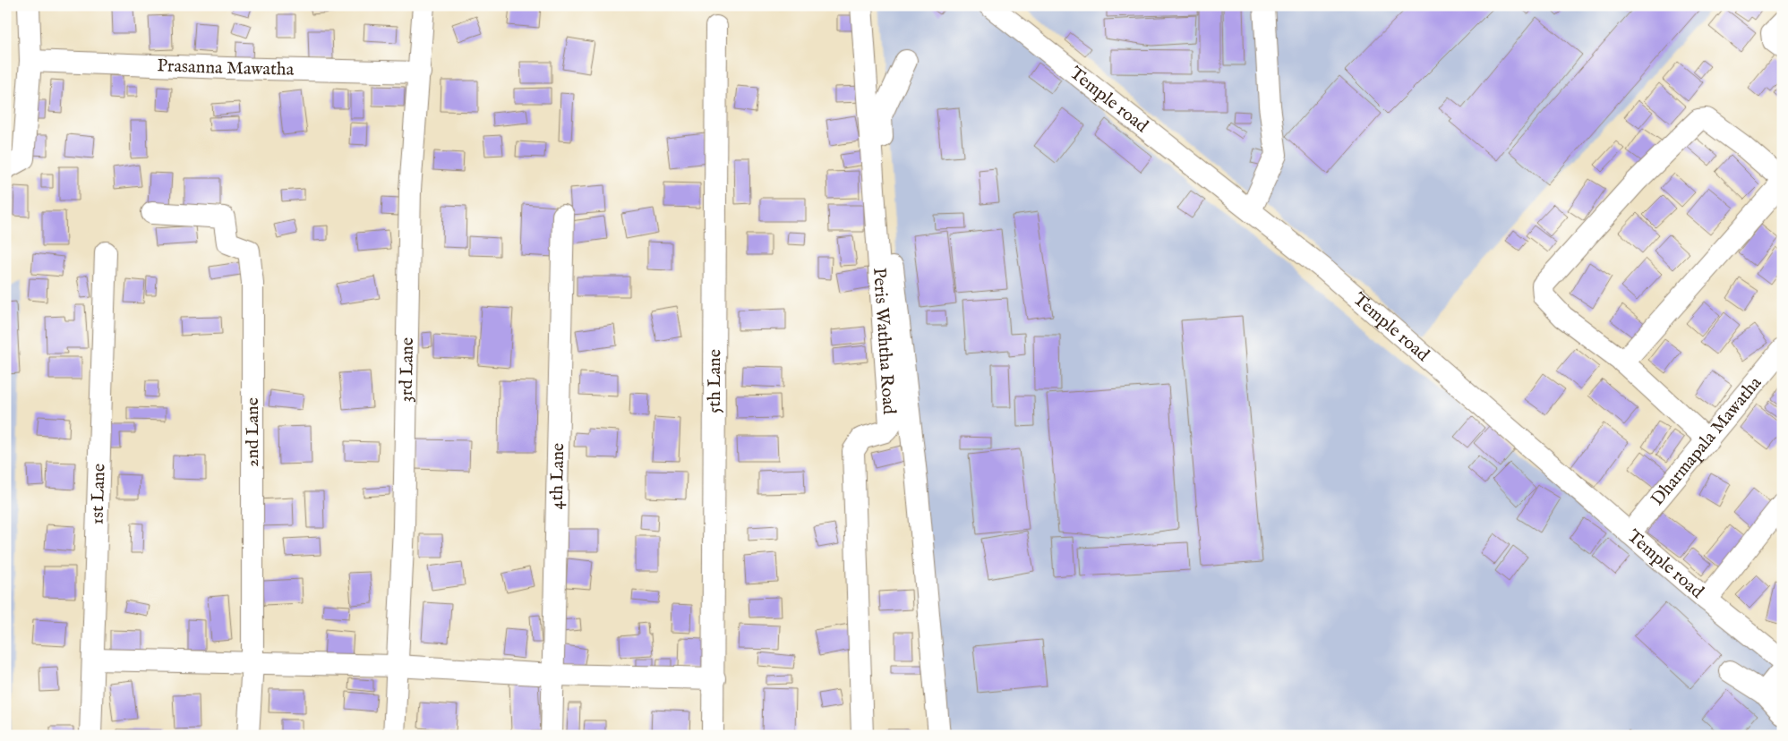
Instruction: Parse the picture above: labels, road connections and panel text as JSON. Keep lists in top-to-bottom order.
{
  "streets": {
    "street": [
      "Prasanna Mawatha",
      "Temple road",
      "Peris Waththa Road",
      "3rd Lane",
      "5th Lane",
      "2nd Lane",
      "Dharmapala Mawatha",
      "4th Lane",
      "1st Lane"
    ]
  },
  "crossings": [
    ["Prasanna Mawatha", "3rd Lane"],
    ["Temple road", "Dharmapala Mawatha"]
  ]
}
